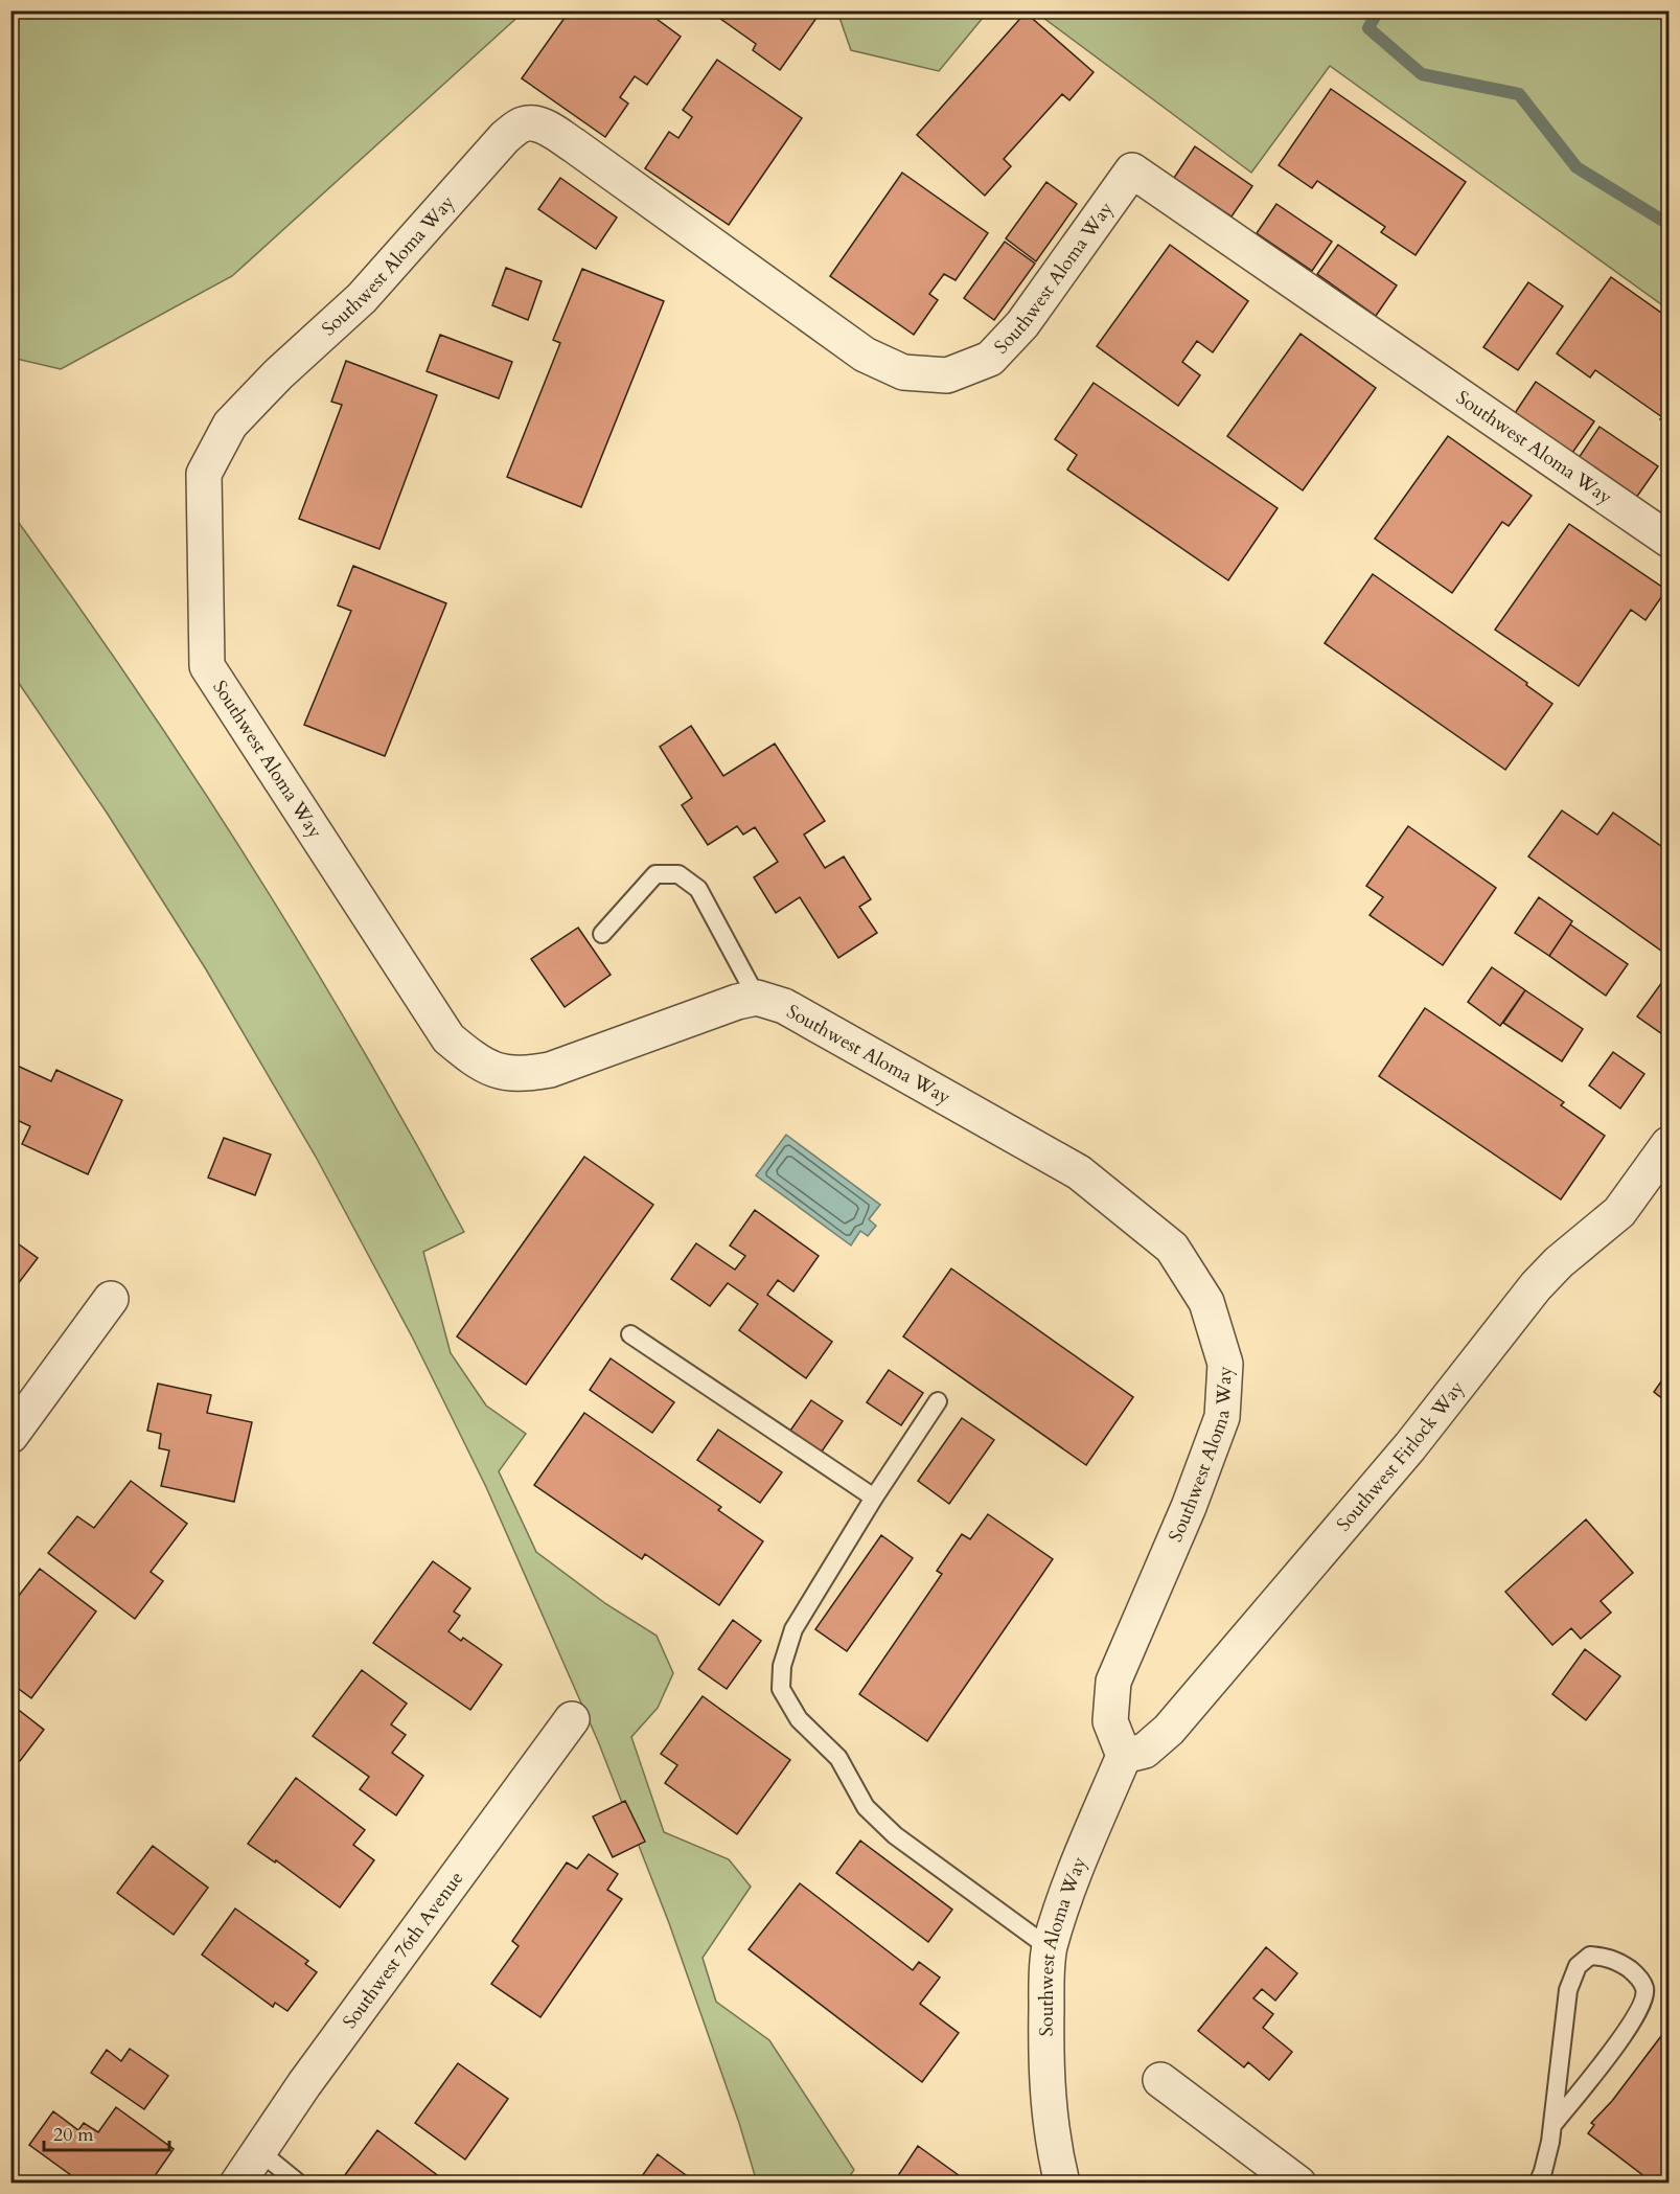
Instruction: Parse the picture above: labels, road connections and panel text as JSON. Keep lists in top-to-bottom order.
{
  "streets": {
    "street": ["Southwest Aloma Way", "Southwest Firlock Way", "Southwest 76th Avenue"]
  },
  "crossings": [
    ["Southwest Aloma Way", "Southwest Firlock Way"]
  ],
  "scale_bar": "20 m"
}
